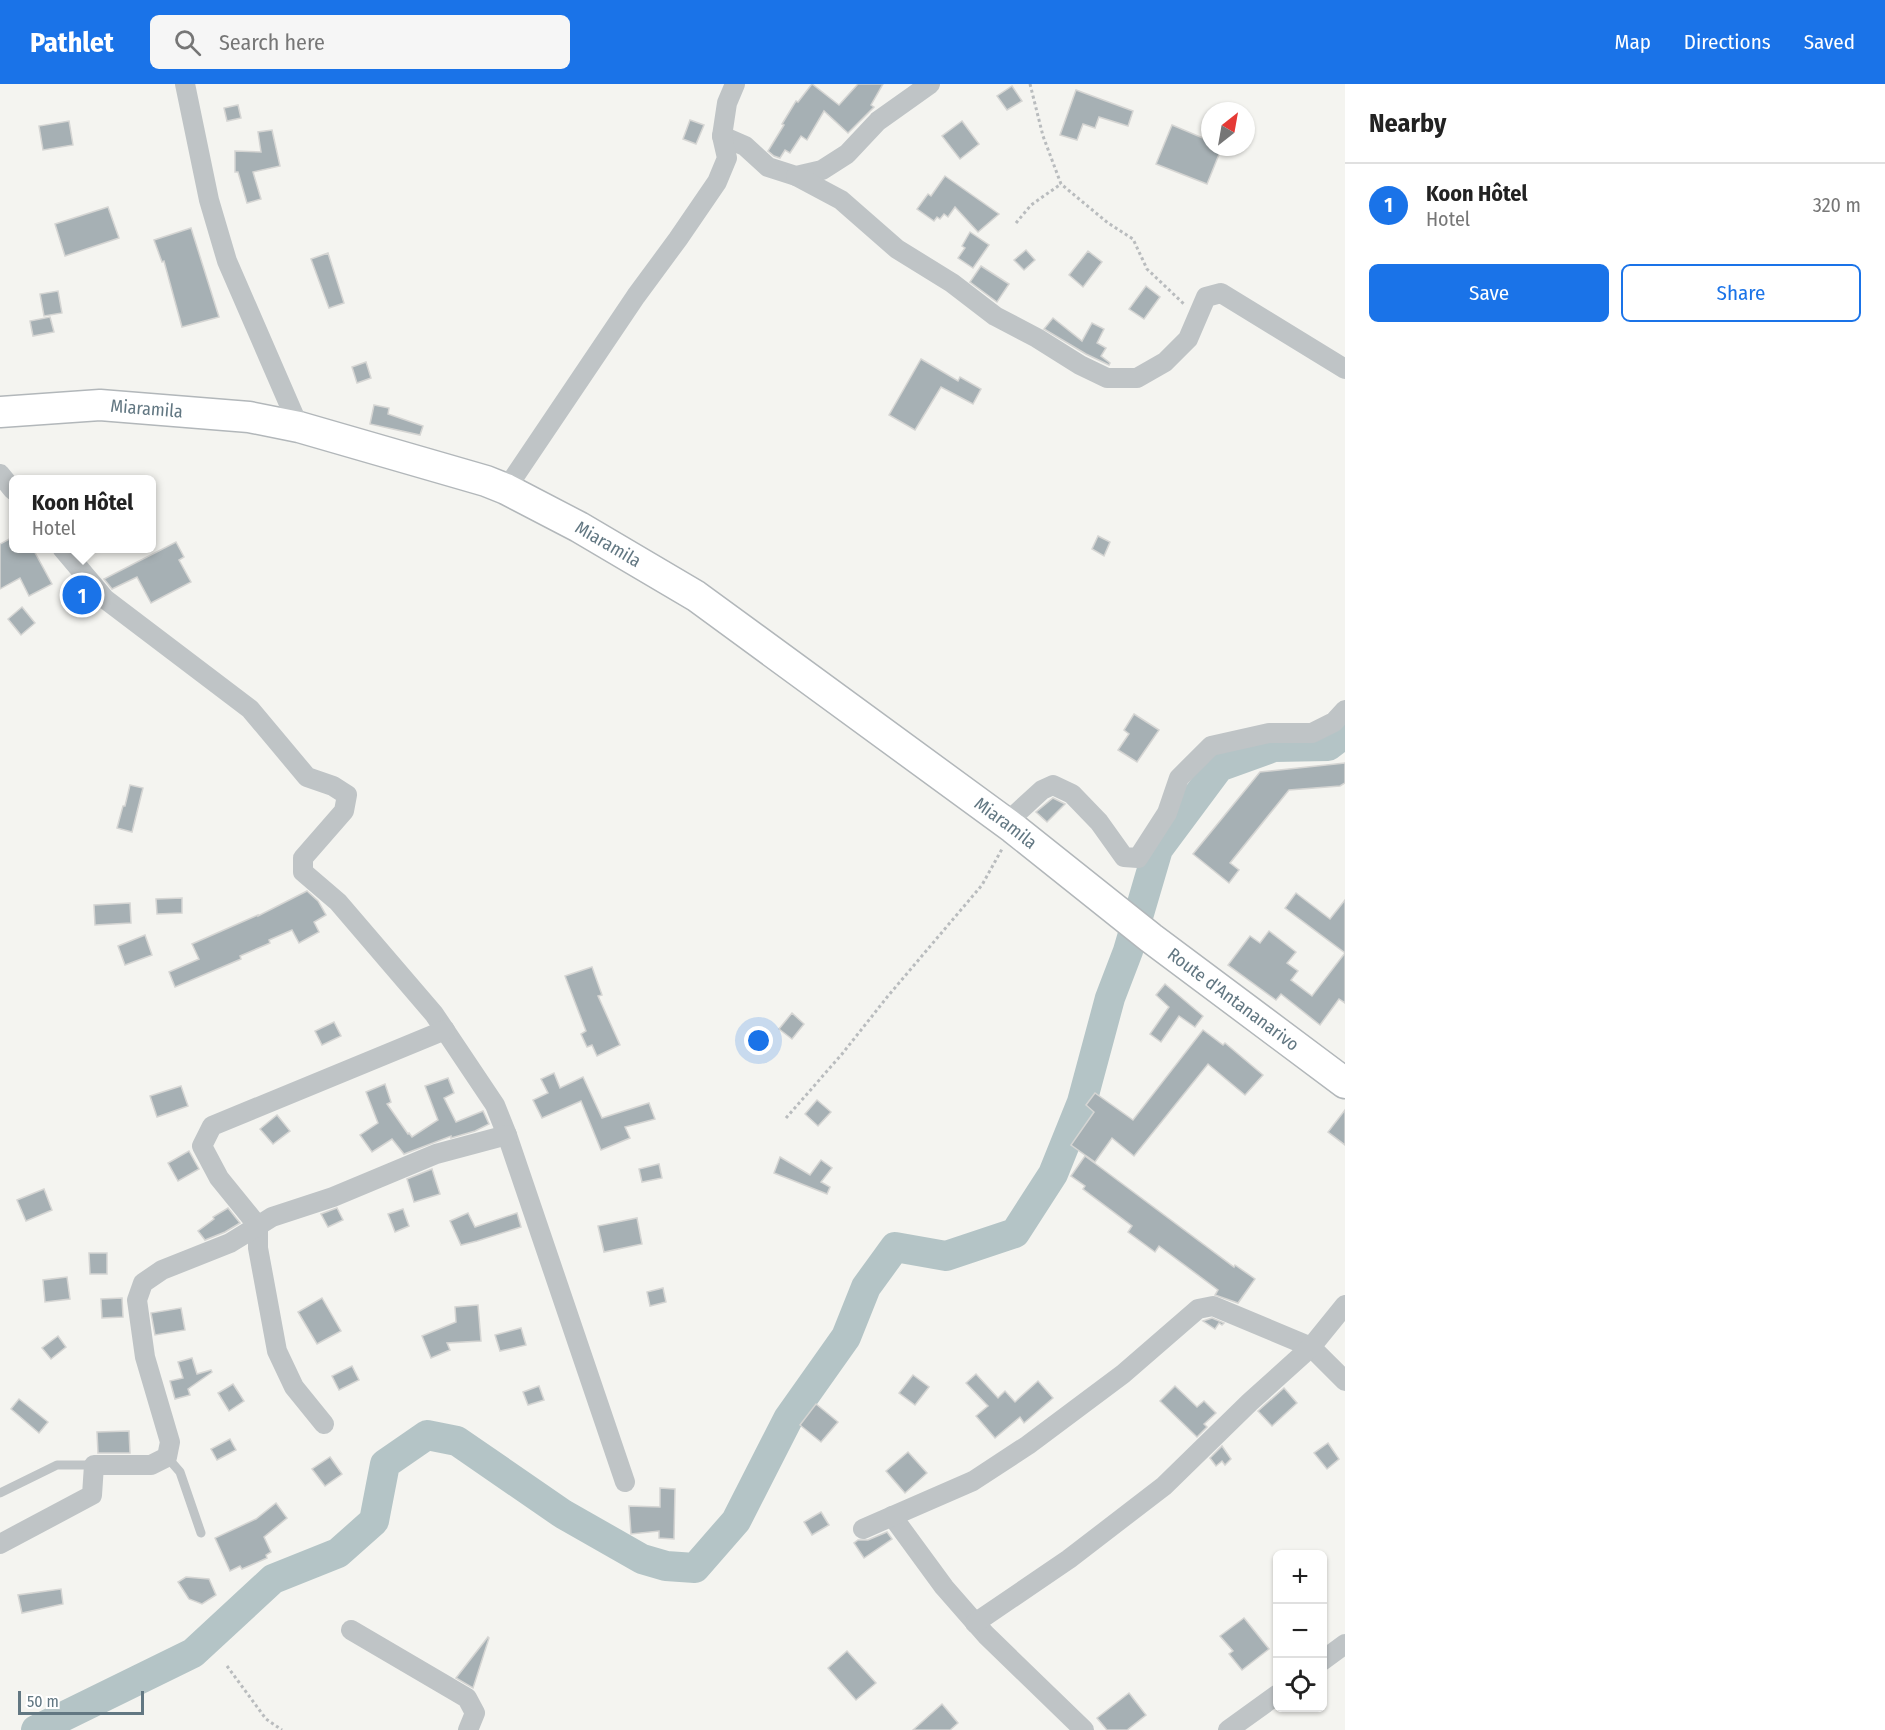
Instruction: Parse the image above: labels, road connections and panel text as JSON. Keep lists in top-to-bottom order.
{
  "streets": {
    "main road": ["Miaramila", "Route d'Antananarivo"]
  },
  "crossings": [
    ["Miaramila", "Route d'Antananarivo"]
  ],
  "scale_bar": "50 m",
  "north": "top right",
  "page": {
    "header": "Pathlet",
    "search": "Search here",
    "nav": ["Map", "Directions", "Saved"],
    "heading": "Nearby",
    "list": [
      {
        "mark": "1",
        "name": "Koon Hôtel",
        "note": "Hotel",
        "value": "320 m"
      }
    ],
    "buttons": ["Save", "Share"],
    "popup": ["Koon Hôtel", "Hotel"],
    "pins": "1",
    "map_buttons": ["+", "−"],
    "scale": "50 m"
  }
}
